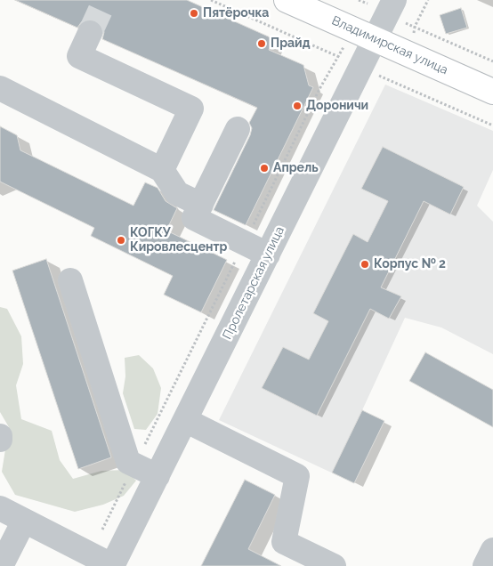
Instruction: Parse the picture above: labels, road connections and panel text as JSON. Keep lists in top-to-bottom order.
{
  "streets": {
    "main road": ["Владимирская улица"],
    "street": ["Пролетарская улица"]
  },
  "crossings": [
    ["Владимирская улица", "Пролетарская улица"]
  ],
  "places": [
    "Пятёрочка",
    "Прайд",
    "Дороничи",
    "Апрель",
    "КОГКУ Кировлесцентр",
    "Корпус № 2"
  ]
}
